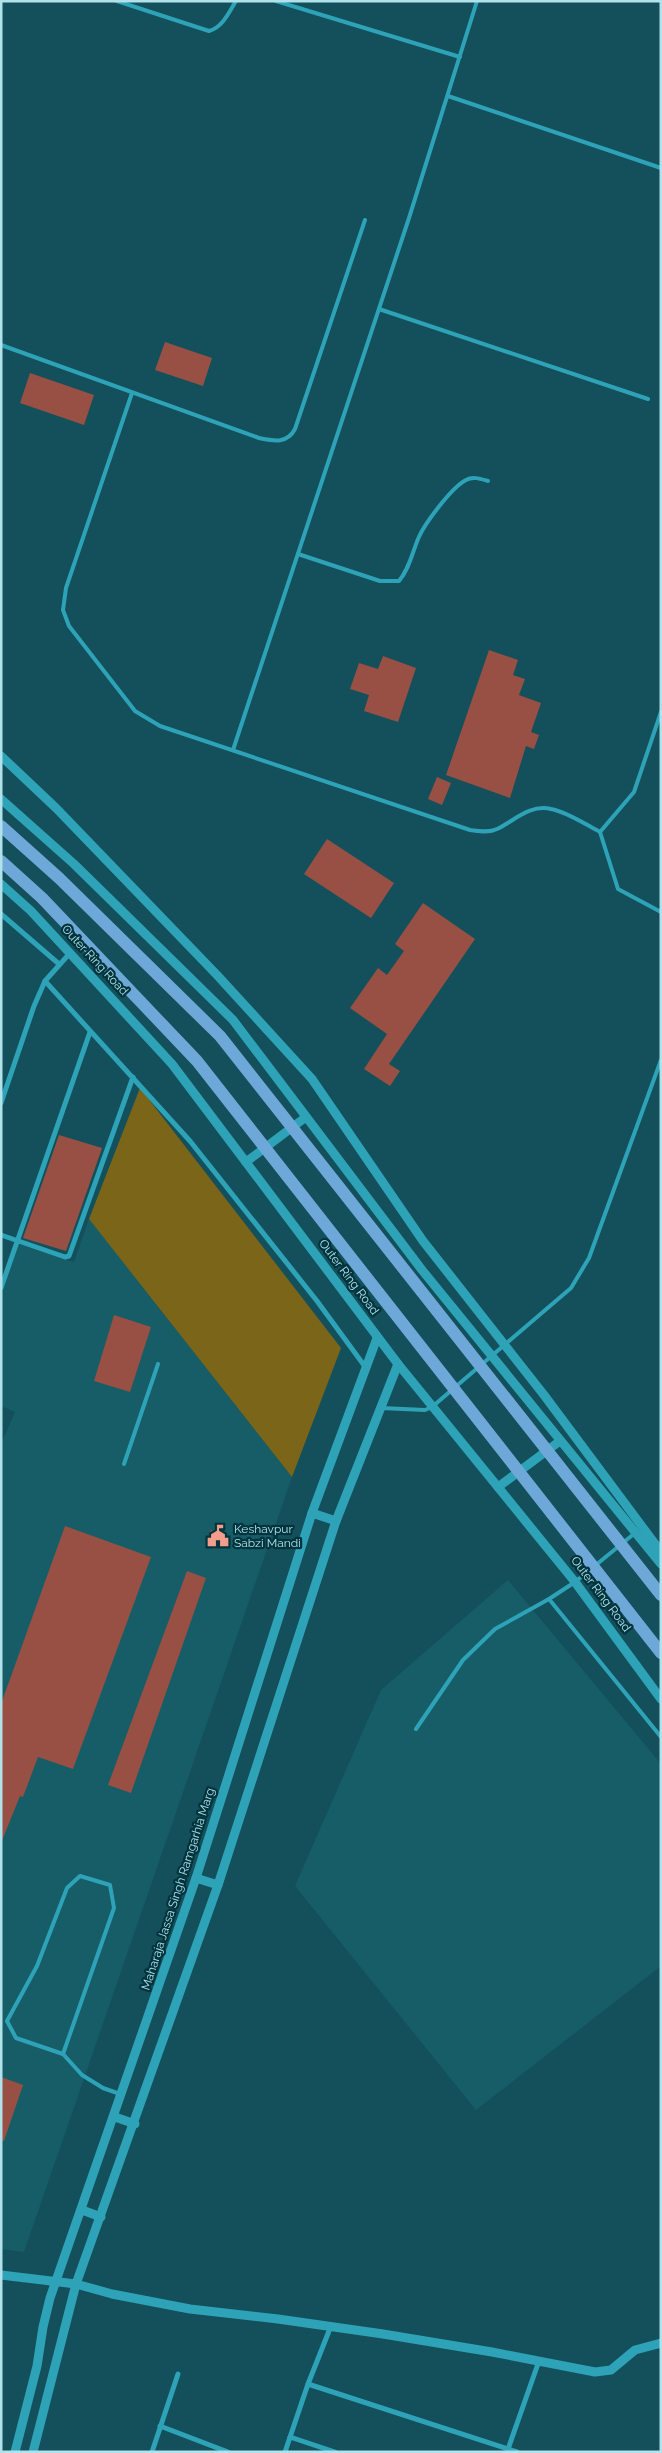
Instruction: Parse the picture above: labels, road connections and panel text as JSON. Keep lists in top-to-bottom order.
{
  "streets": {
    "main road": ["Outer Ring Road"],
    "street": ["Maharaja Jassa Singh Ramgarhia Marg"]
  },
  "crossings": [
    ["Outer Ring Road", "Maharaja Jassa Singh Ramgarhia Marg"]
  ],
  "places": {
    "public building": ["Keshavpur Sabzi Mandi"]
  }
}
